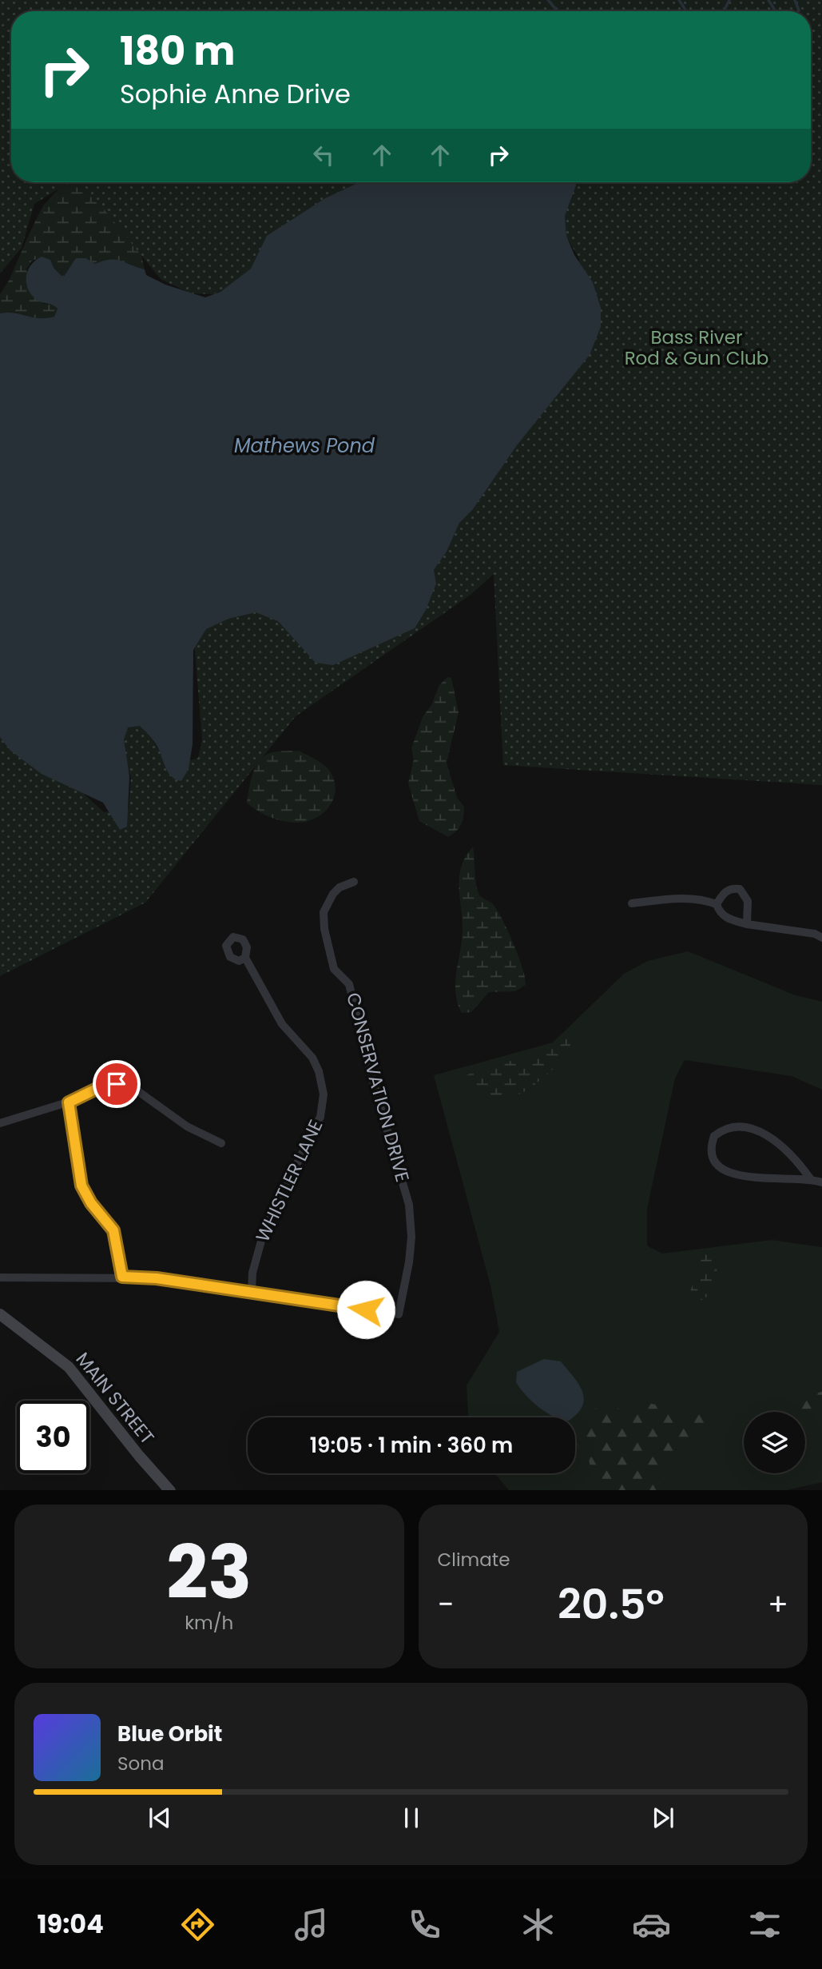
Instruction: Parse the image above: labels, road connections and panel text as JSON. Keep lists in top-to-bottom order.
{
  "streets": {
    "main road": ["MAIN STREET"],
    "street": ["CONSERVATION DRIVE", "WHISTLER LANE"]
  },
  "crossings": [
    ["CONSERVATION DRIVE", "WHISTLER LANE"]
  ],
  "water": ["Mathews Pond"],
  "parks": ["Bass River Rod & Gun Club"],
  "page": {
    "turn": ["180 m", "Sophie Anne Drive"],
    "limit": "30",
    "trip": "19:05 · 1 min · 360 m",
    "tile": [
      ["23", "km/h"],
      "Climate"
    ],
    "heat": ["−", "20.5°", "+"],
    "song": ["Blue Orbit", "Sona"],
    "tabs": "19:04"
  }
}
